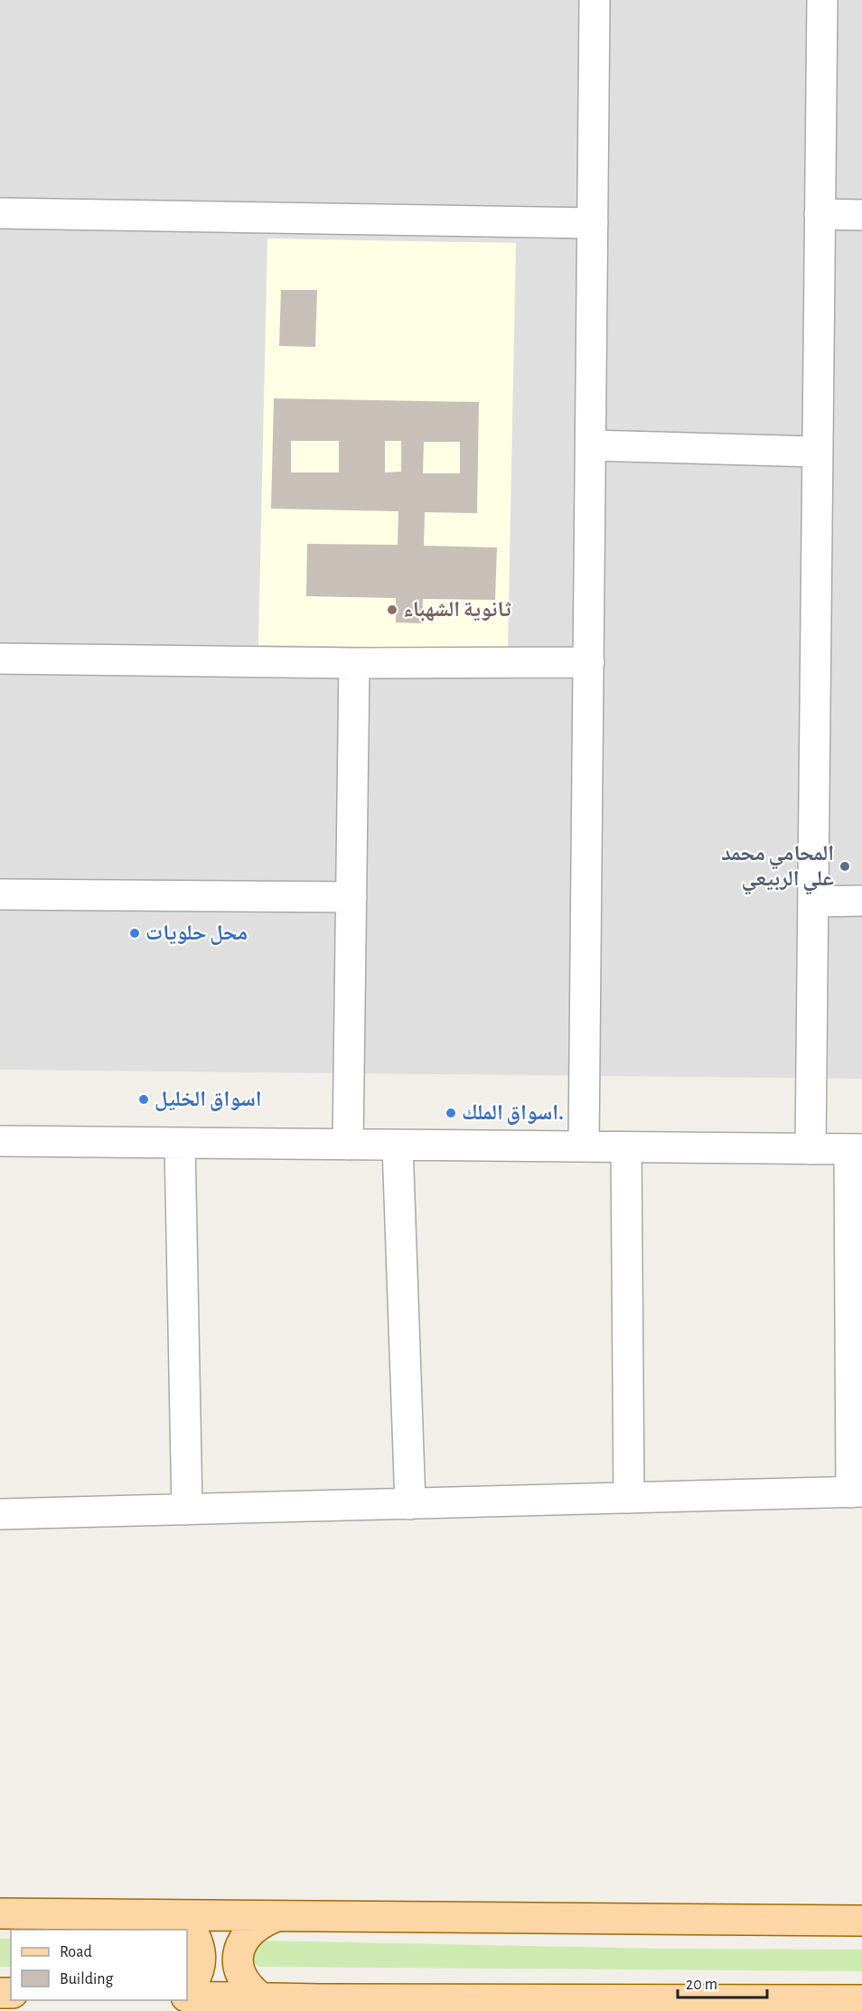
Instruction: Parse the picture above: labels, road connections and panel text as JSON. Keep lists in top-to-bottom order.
{
  "places": [
    "ثانوية الشهباء",
    "المحامي محمد علي الربيعي",
    "محل حلويات",
    "اسواق الخليل",
    "اسواق الملك."
  ],
  "legend": ["Road", "Building"],
  "scale_bar": "20 m"
}
